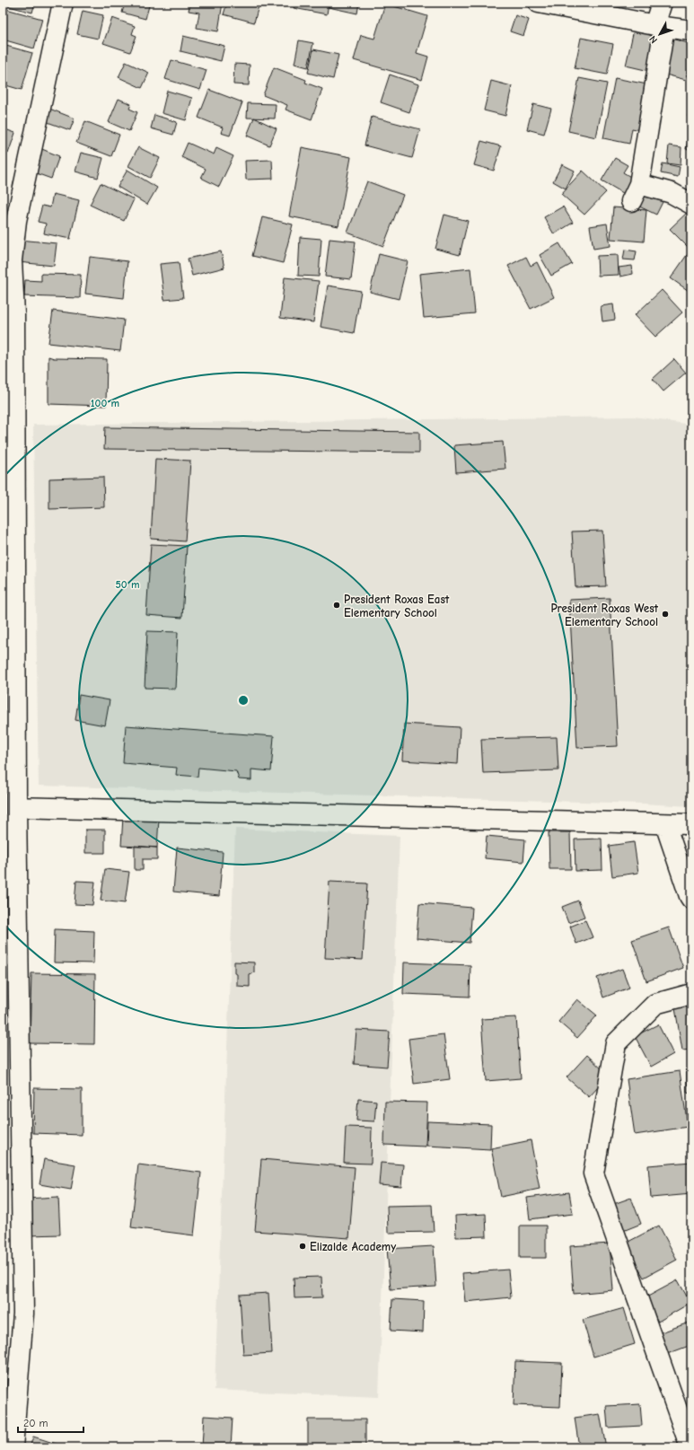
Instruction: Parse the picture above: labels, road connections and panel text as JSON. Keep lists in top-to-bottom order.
{
  "places": ["President Roxas East Elementary School", "President Roxas West Elementary School", "Elizalde Academy"],
  "scale_bar": "20 m",
  "north": "bottom left",
  "rings": ["100 m", "50 m"]
}
